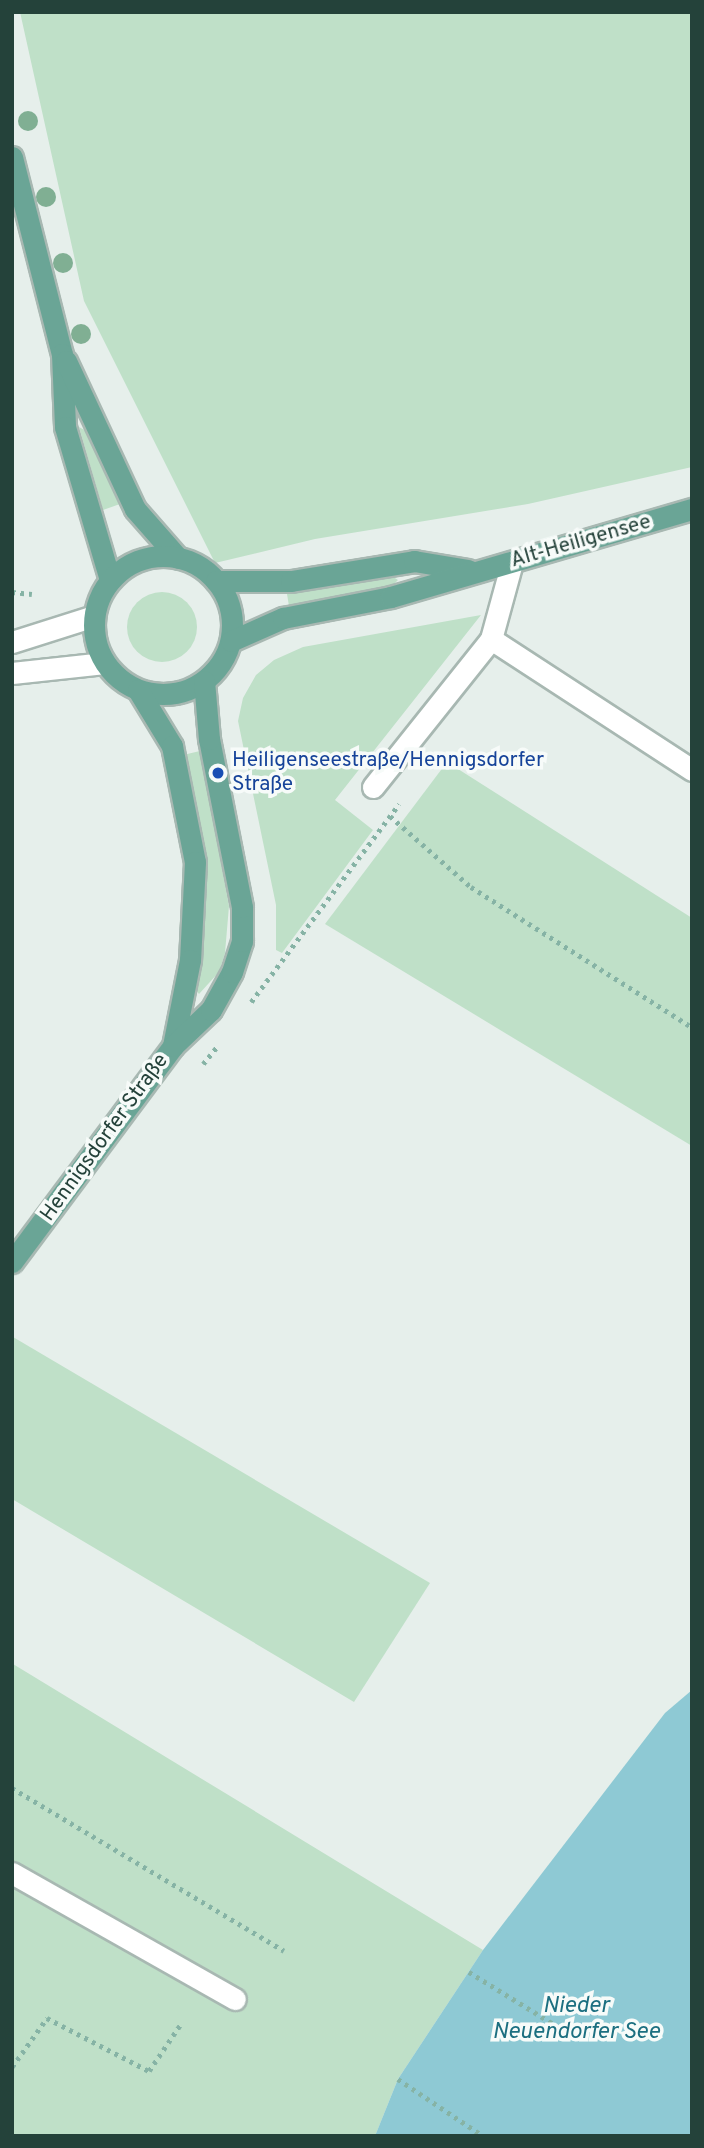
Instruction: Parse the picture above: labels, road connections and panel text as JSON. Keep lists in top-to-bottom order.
{
  "streets": {
    "main road": ["Alt-Heiligensee", "Hennigsdorfer Straße"]
  },
  "crossings": [
    ["Alt-Heiligensee", "Hennigsdorfer Straße"]
  ],
  "water": ["Nieder Neuendorfer See"],
  "places": ["Heiligenseestraße/Hennigsdorfer Straße"]
}
